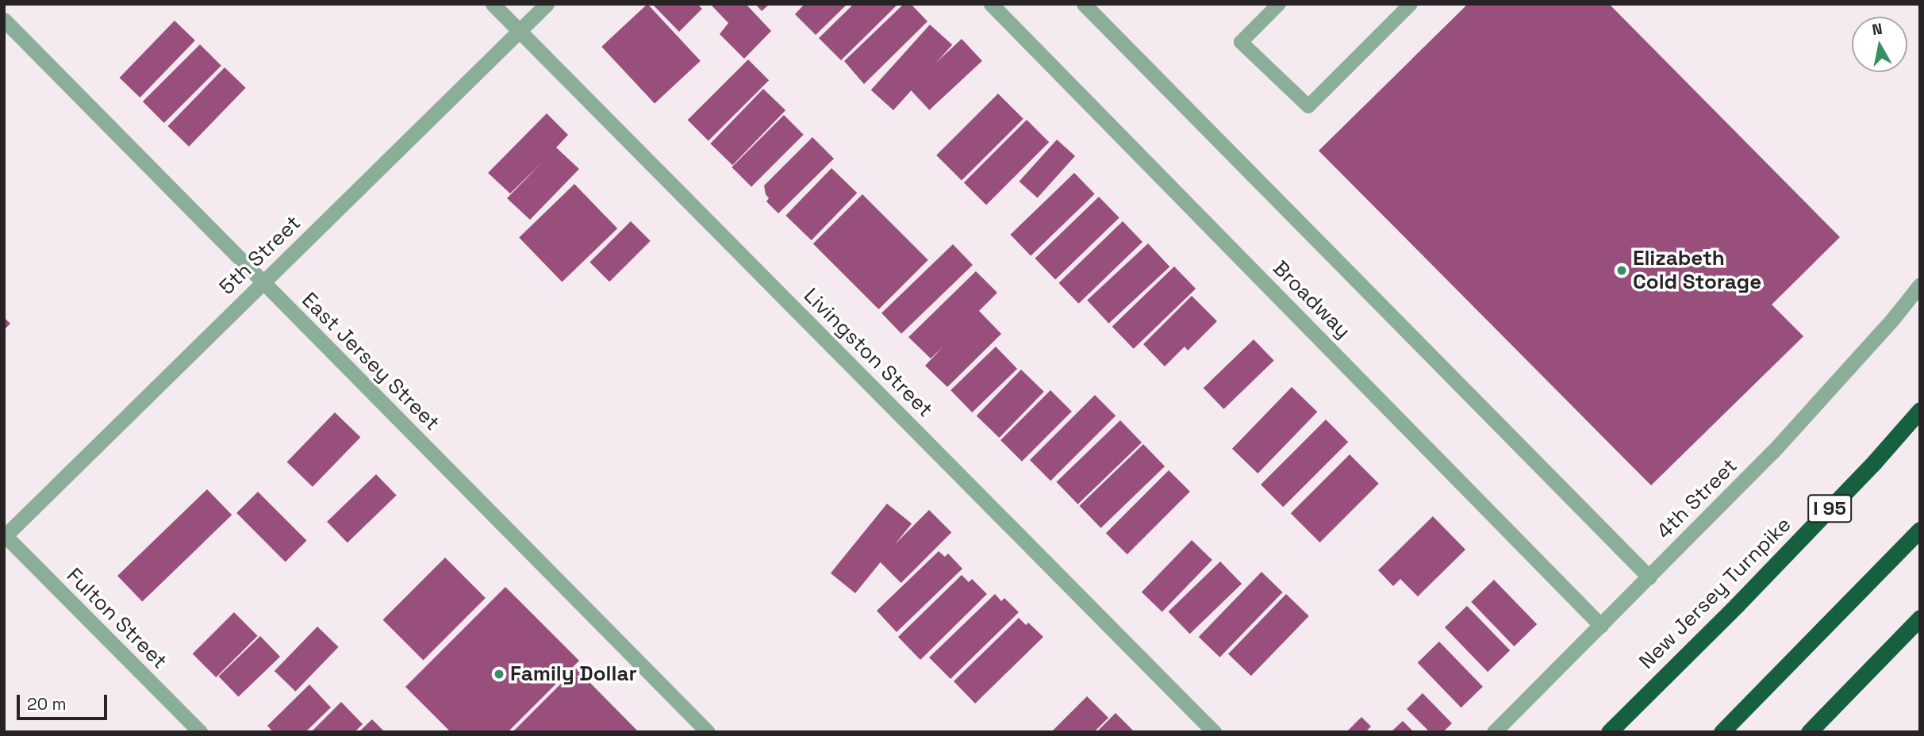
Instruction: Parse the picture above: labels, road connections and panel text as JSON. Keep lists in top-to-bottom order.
{
  "streets": {
    "highway": ["I 95", "New Jersey Turnpike"],
    "street": [
      "5th Street",
      "Broadway",
      "Livingston Street",
      "East Jersey Street",
      "4th Street",
      "Fulton Street"
    ]
  },
  "crossings": [
    ["5th Street", "Livingston Street"],
    ["5th Street", "East Jersey Street"],
    ["5th Street", "Fulton Street"],
    ["Broadway", "4th Street"]
  ],
  "places": ["Elizabeth Cold Storage", "Family Dollar"],
  "scale_bar": "20 m",
  "north": "top"
}
